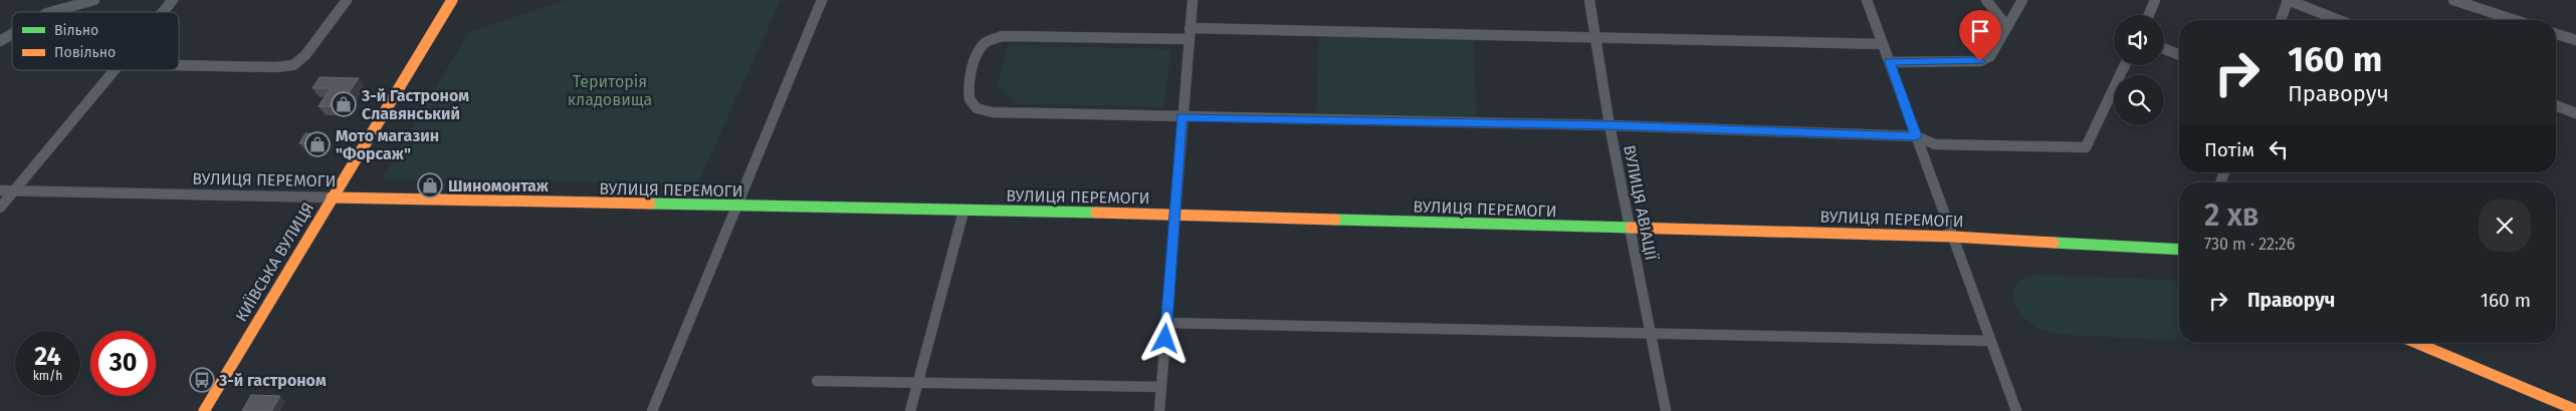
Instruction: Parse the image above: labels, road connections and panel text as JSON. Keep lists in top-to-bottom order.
{
  "streets": {
    "street": ["ВУЛИЦЯ ПЕРЕМОГИ", "ВУЛИЦЯ АВІАЦІЇ", "КИЇВСЬКА ВУЛИЦЯ"]
  },
  "crossings": [
    ["ВУЛИЦЯ ПЕРЕМОГИ", "ВУЛИЦЯ АВІАЦІЇ"],
    ["ВУЛИЦЯ ПЕРЕМОГИ", "КИЇВСЬКА ВУЛИЦЯ"]
  ],
  "parks": ["Територія кладовища"],
  "places": {
    "shop": ["3-й Гастроном Славянський", "Мото магазин \"Форсаж\"", "Шиномонтаж"],
    "bus stop": ["3-й гастроном"]
  },
  "legend": ["Вільно", "Повільно"],
  "page": {
    "turn": ["160 m", "Праворуч"],
    "then": "Потім",
    "heading": ["2 хв", "730 m · 22:26"],
    "list": [
      {
        "name": "Праворуч",
        "value": "160 m"
      }
    ],
    "speed": "24 km/h",
    "limit": "30"
  }
}
